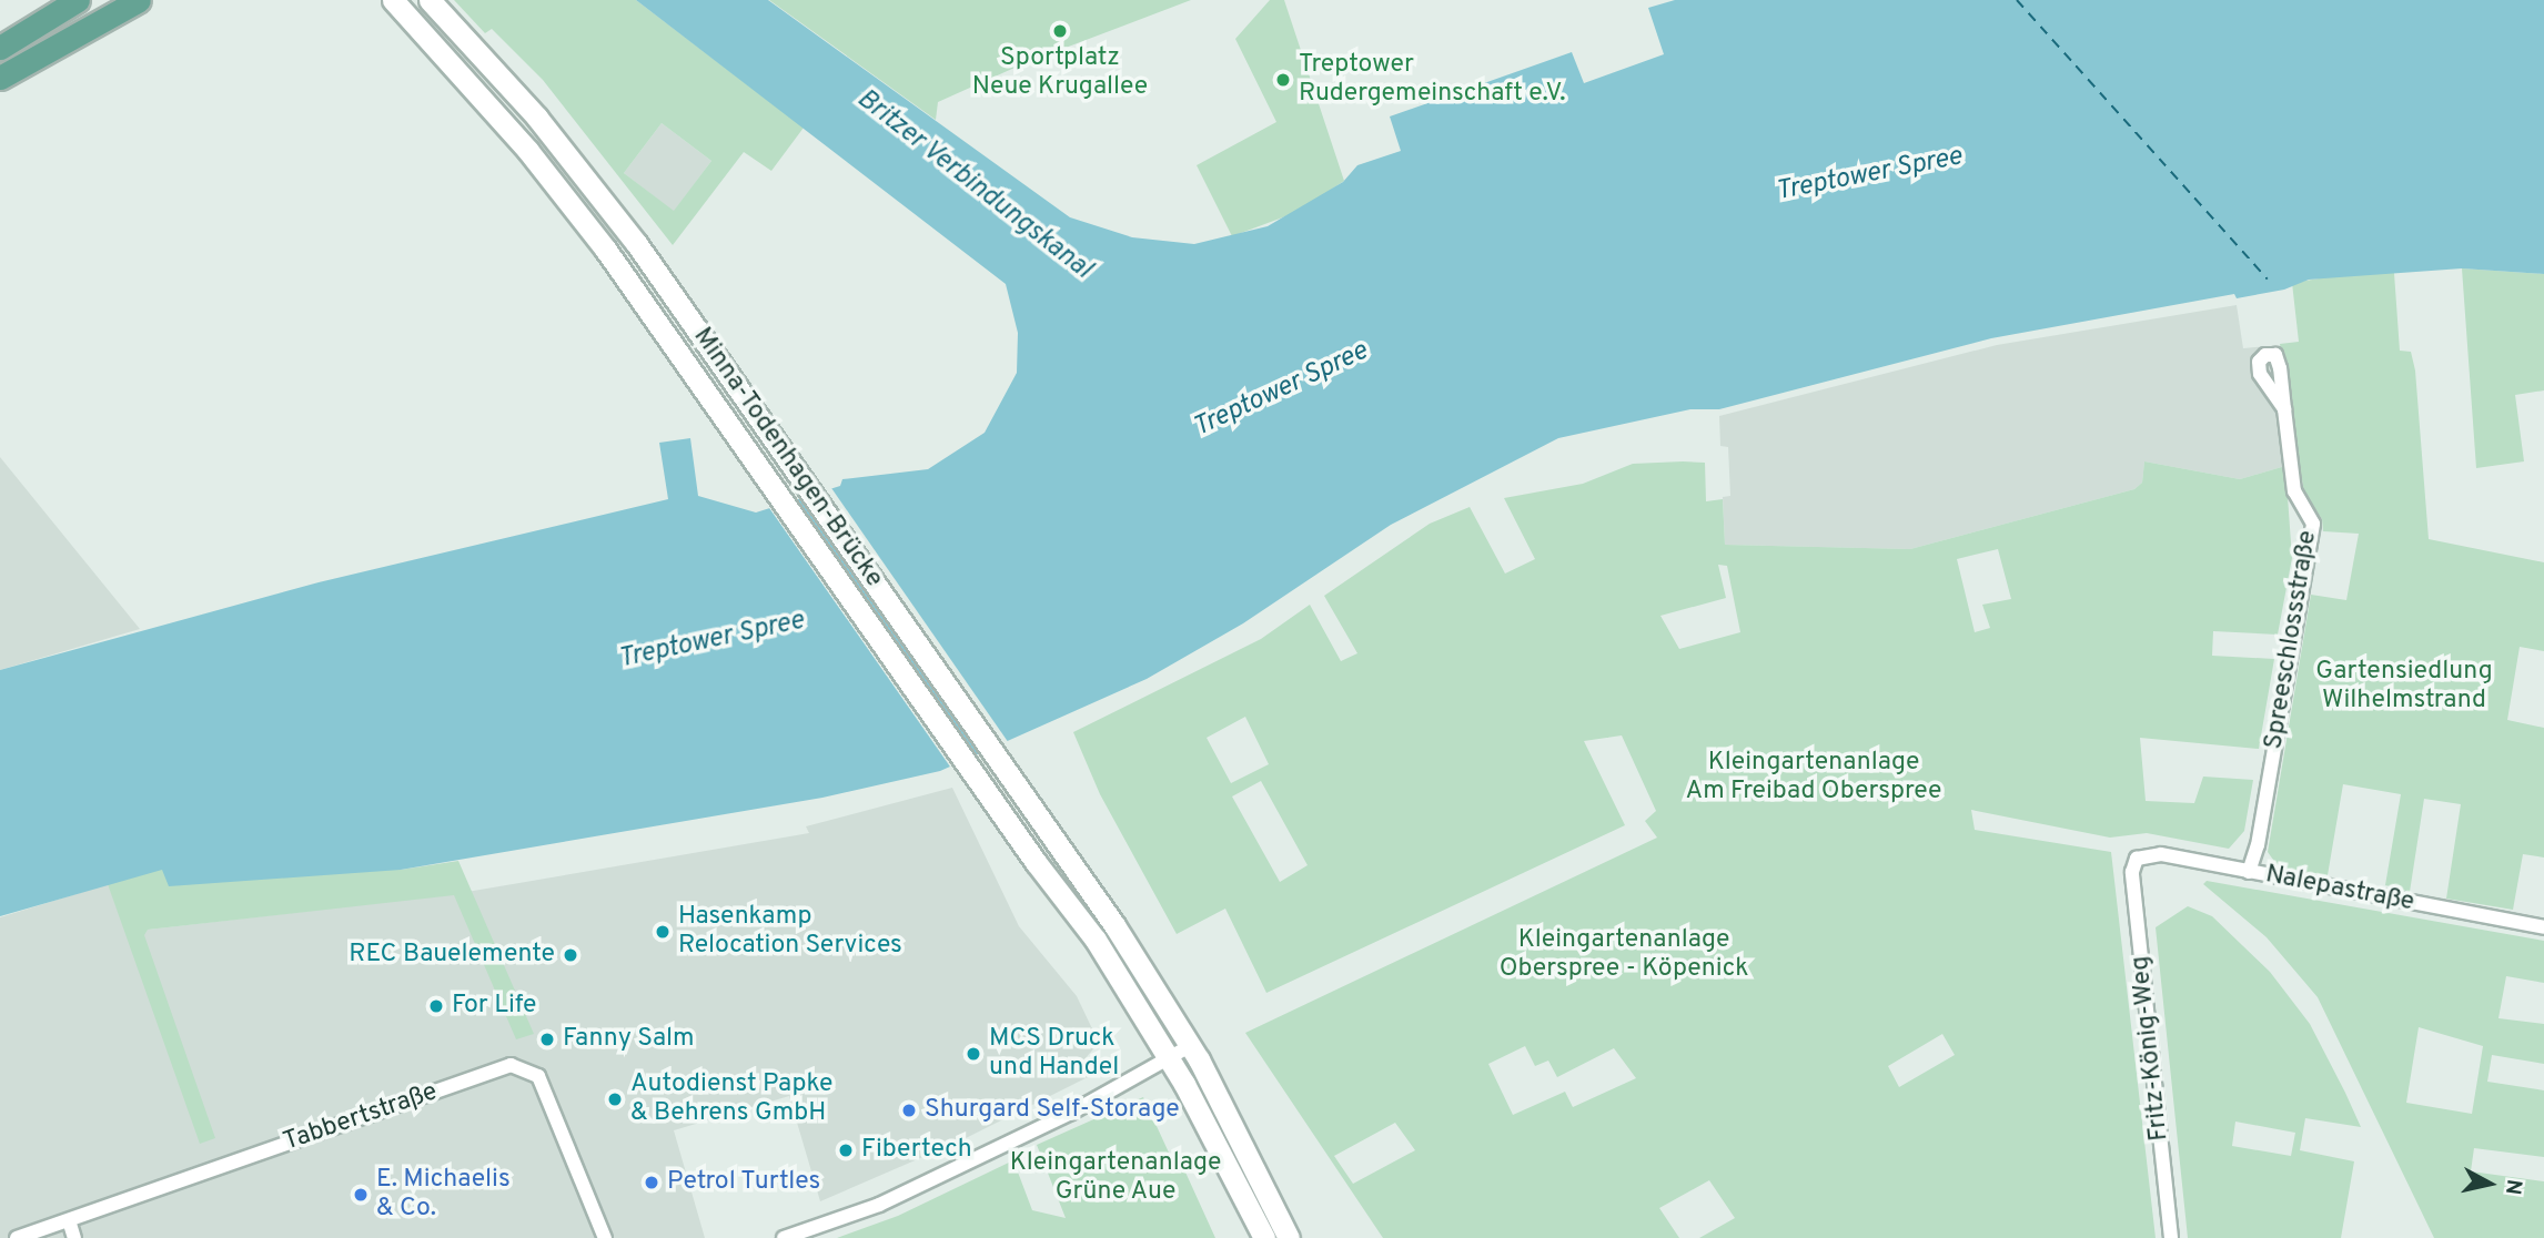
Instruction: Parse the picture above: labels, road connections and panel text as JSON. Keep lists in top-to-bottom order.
{
  "streets": {
    "main road": ["Minna-Todenhagen-Brücke"],
    "street": [
      "Spreeschlossstraße",
      "Nalepastraße",
      "Fritz-König-Weg",
      "Tabbertstraße"
    ]
  },
  "crossings": [
    ["Spreeschlossstraße", "Nalepastraße"],
    ["Nalepastraße", "Fritz-König-Weg"]
  ],
  "water": ["Treptower Spree", "Britzer Verbindungskanal"],
  "parks": [
    "Gartensiedlung Wilhelmstrand",
    "Kleingartenanlage Am Freibad Oberspree",
    "Kleingartenanlage Oberspree - Köpenick",
    "Kleingartenanlage Grüne Aue"
  ],
  "places": [
    "Sportplatz Neue Krugallee",
    "Treptower Rudergemeinschaft e.V.",
    "Hasenkamp Relocation Services",
    "REC Bauelemente",
    "For Life",
    "Fanny Salm",
    "MCS Druck und Handel",
    "Autodienst Papke & Behrens GmbH",
    "Shurgard Self-Storage",
    "Fibertech",
    "Petrol Turtles",
    "E. Michaelis & Co."
  ],
  "north": "right"
}
